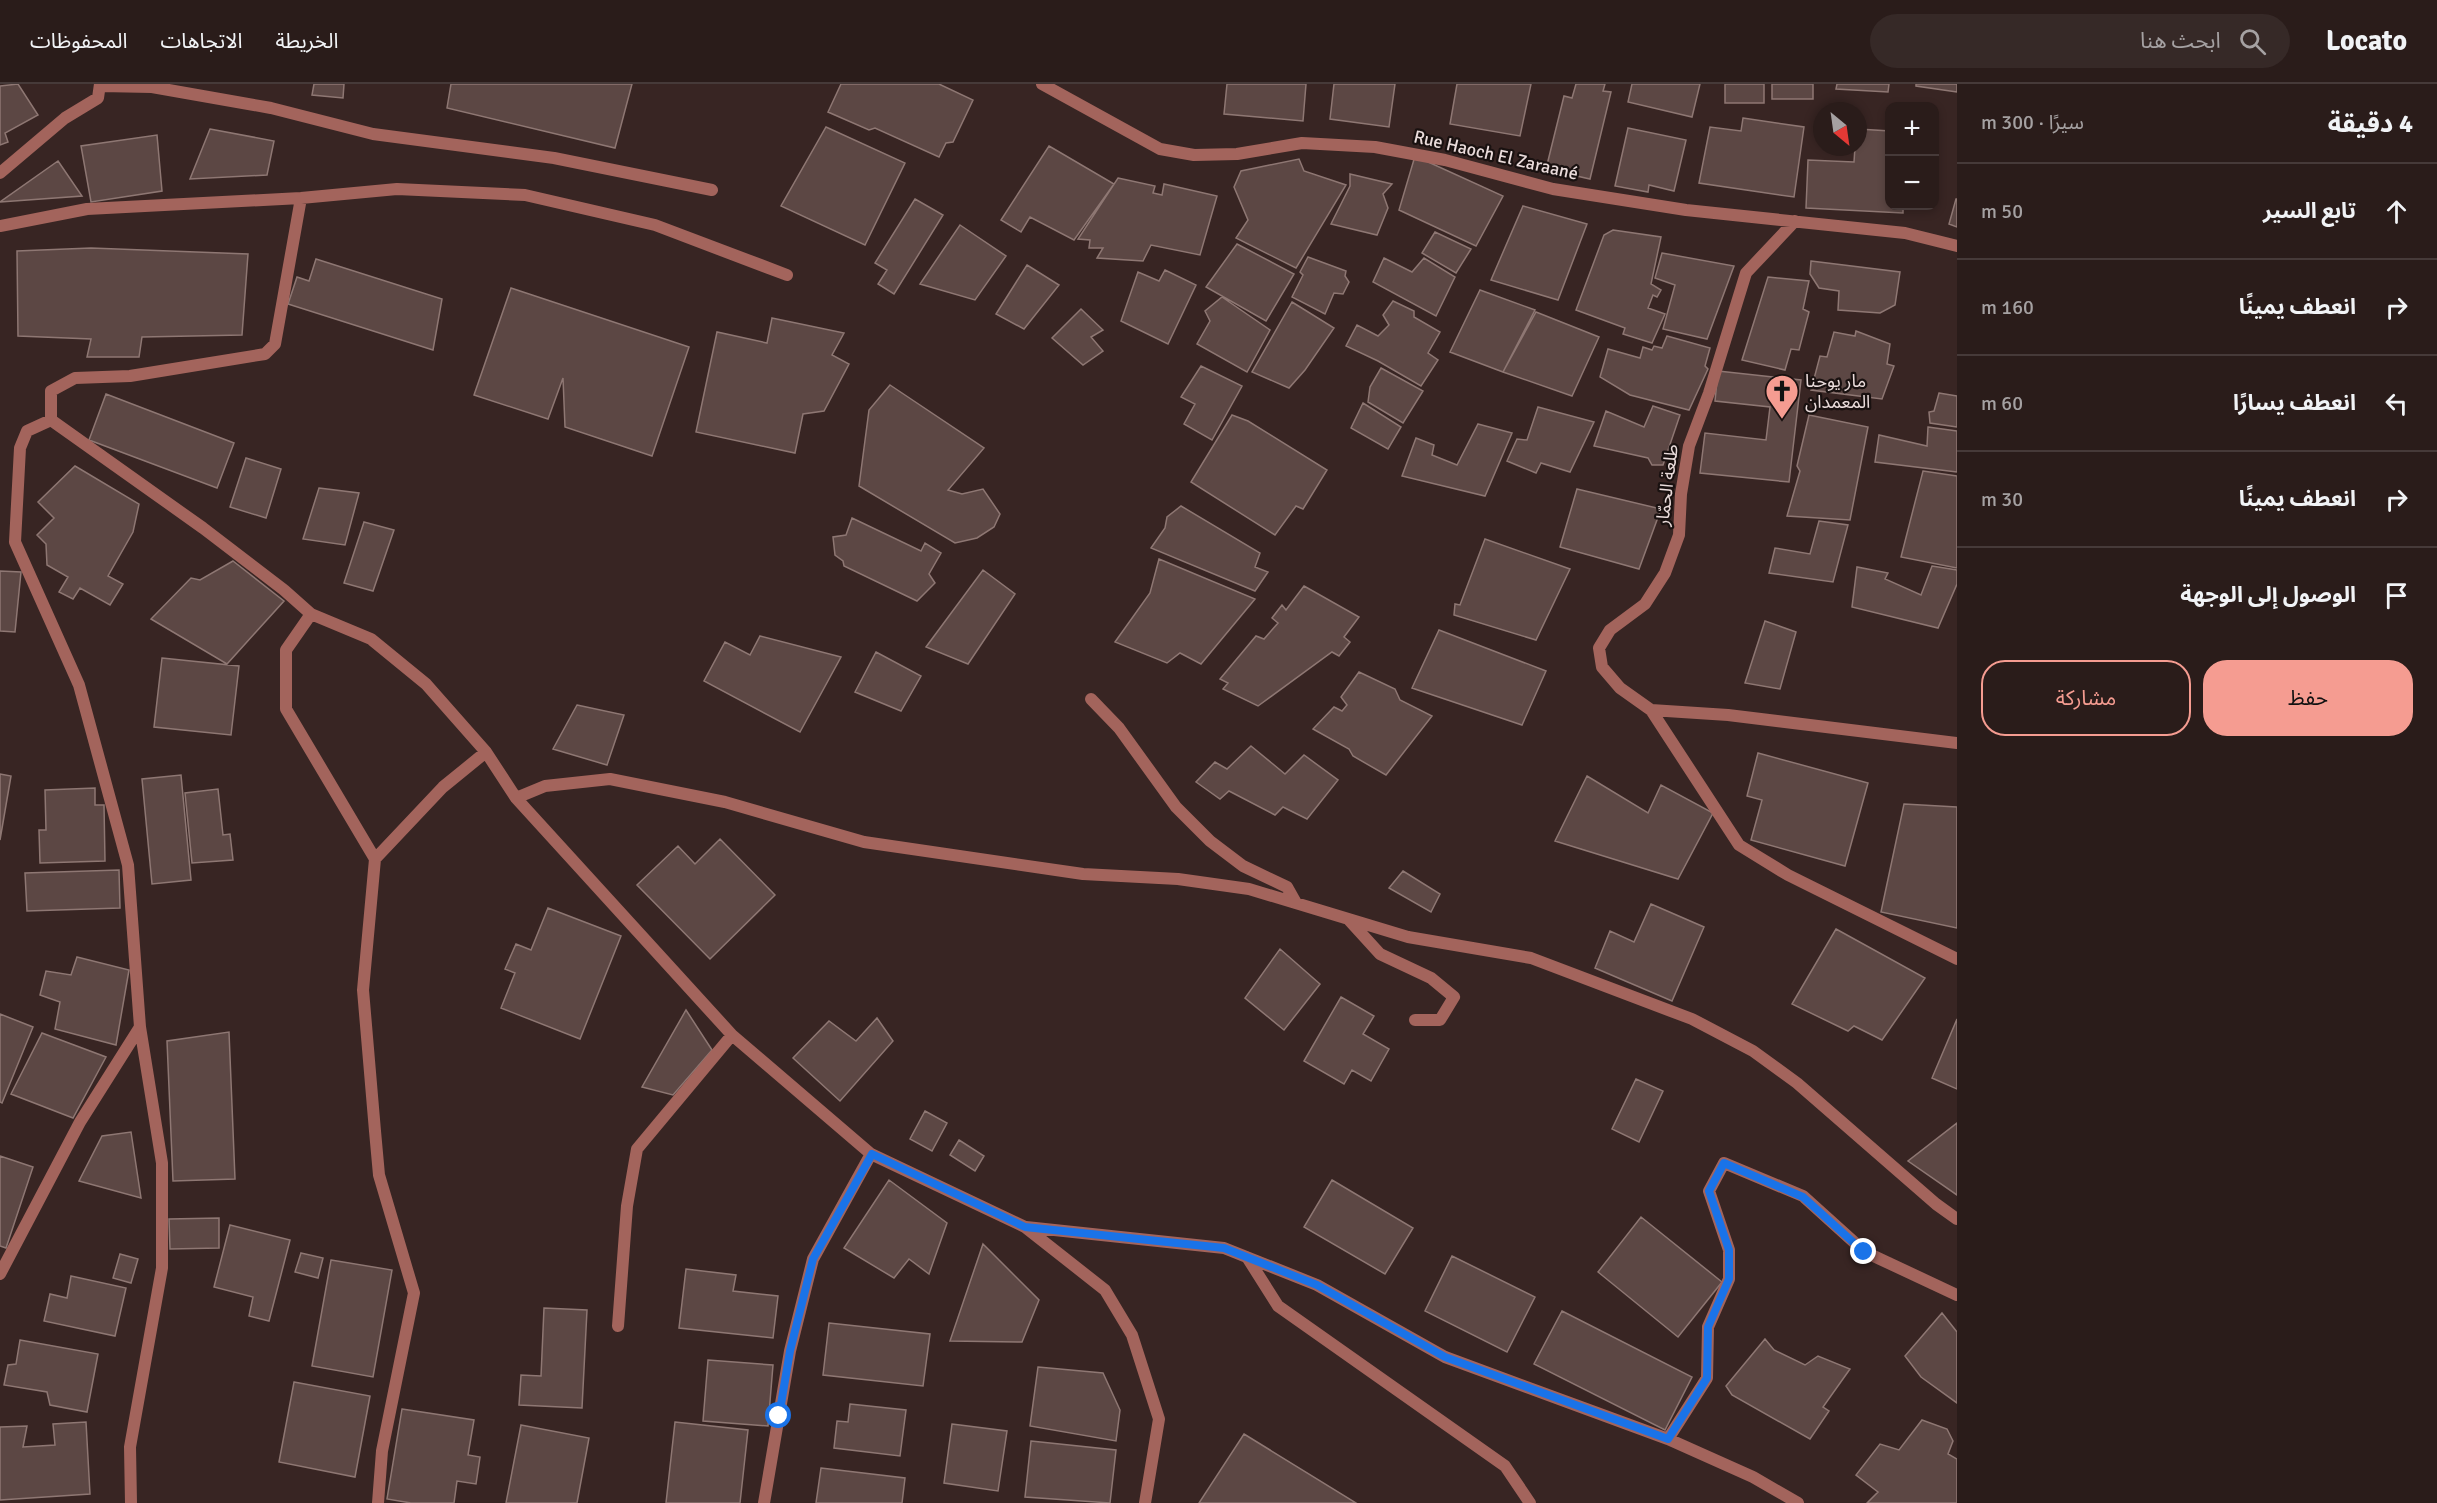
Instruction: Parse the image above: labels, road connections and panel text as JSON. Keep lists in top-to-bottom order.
{
  "streets": {
    "street": ["Rue Haoch El Zaraané", "طلعة الحمّار"]
  },
  "crossings": [
    ["Rue Haoch El Zaraané", "طلعة الحمّار"]
  ],
  "places": {
    "church": ["مار يوحنا المعمدان"]
  },
  "north": "bottom right",
  "page": {
    "header": "Locato",
    "search": "ابحث هنا",
    "nav": ["الخريطة", "الاتجاهات", "المحفوظات"],
    "heading": ["4 دقيقة", "سيرًا · 300 m"],
    "map_buttons": ["+", "−"],
    "list": [
      ["تابع السير", "50 m"],
      ["انعطف يمينًا", "160 m"],
      ["انعطف يسارًا", "60 m"],
      ["انعطف يمينًا", "30 m"],
      "الوصول إلى الوجهة"
    ],
    "buttons": ["حفظ", "مشاركة"]
  }
}
